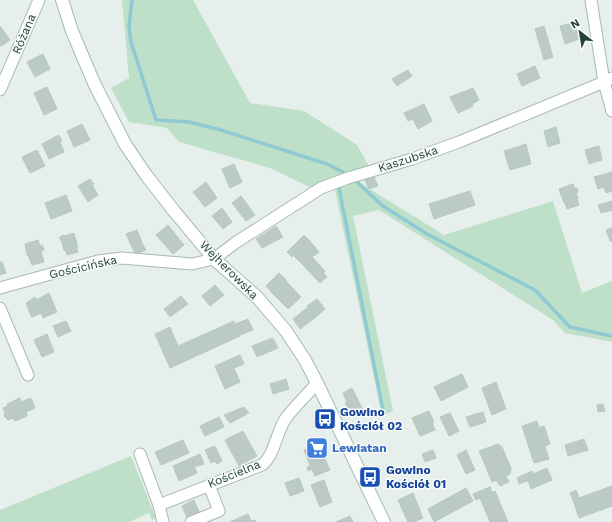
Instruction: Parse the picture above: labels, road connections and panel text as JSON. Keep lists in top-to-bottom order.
{
  "streets": {
    "street": [
      "Różana",
      "Kaszubska",
      "Gościcińska",
      "Wejherowska",
      "Kościelna"
    ]
  },
  "crossings": [
    ["Kaszubska", "Gościcińska"],
    ["Kaszubska", "Wejherowska"],
    ["Gościcińska", "Wejherowska"],
    ["Wejherowska", "Kościelna"]
  ],
  "places": {
    "bus stop": ["Gowino Kościół 02", "Gowino Kościół 01"],
    "supermarket": ["Lewiatan"]
  },
  "north": "top left"
}
